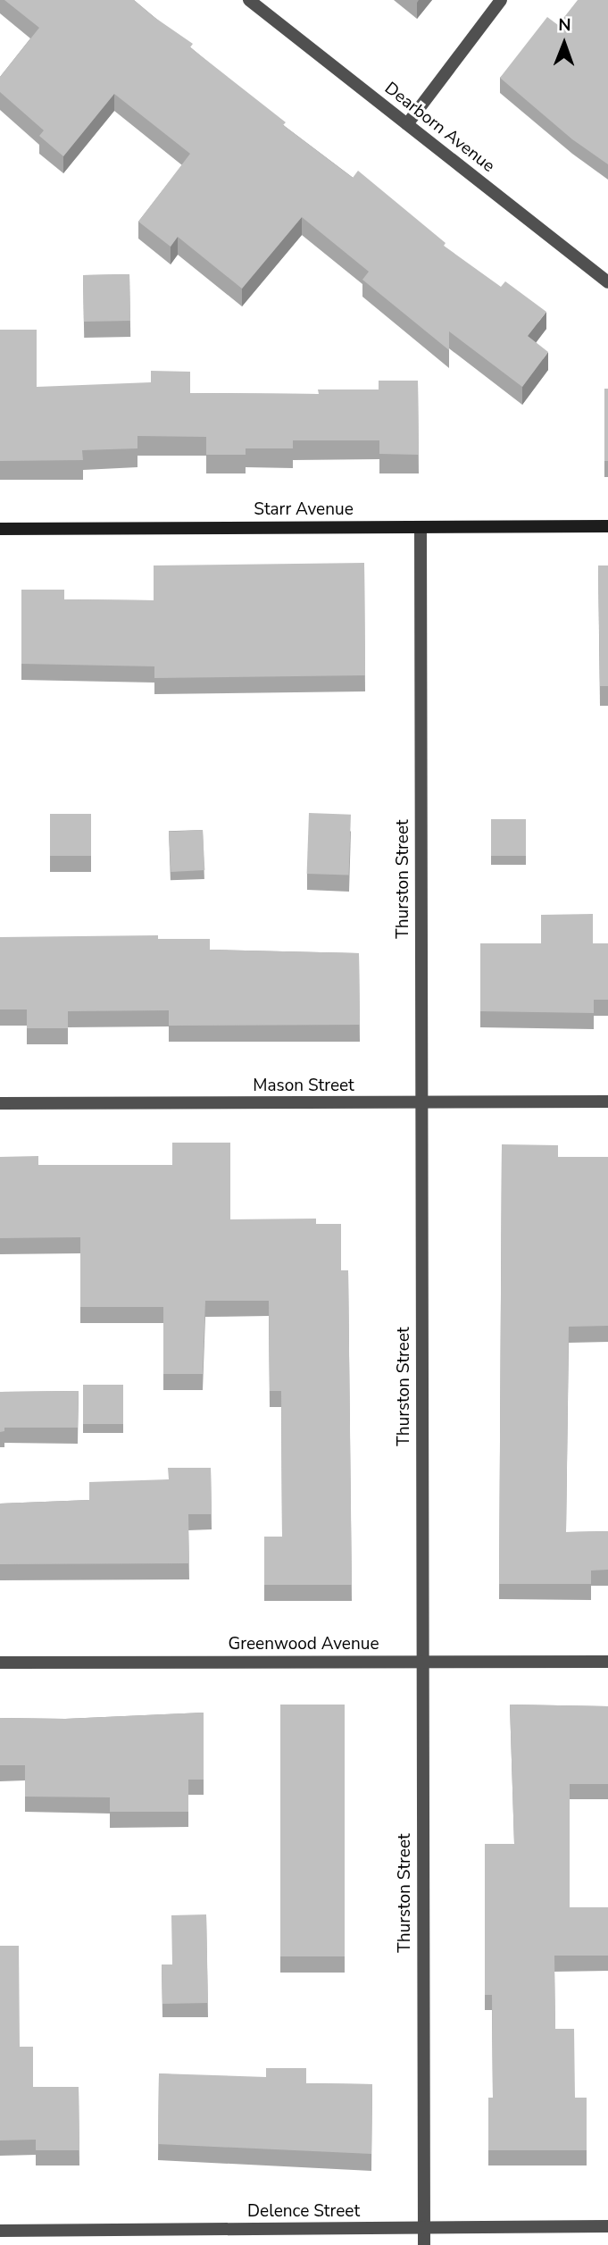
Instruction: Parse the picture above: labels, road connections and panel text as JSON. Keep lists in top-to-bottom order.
{
  "streets": {
    "main road": ["Starr Avenue"],
    "street": [
      "Dearborn Avenue",
      "Thurston Street",
      "Mason Street",
      "Greenwood Avenue",
      "Delence Street"
    ]
  },
  "crossings": [
    ["Starr Avenue", "Thurston Street"],
    ["Thurston Street", "Mason Street"],
    ["Thurston Street", "Greenwood Avenue"],
    ["Thurston Street", "Delence Street"]
  ],
  "north": "top"
}
